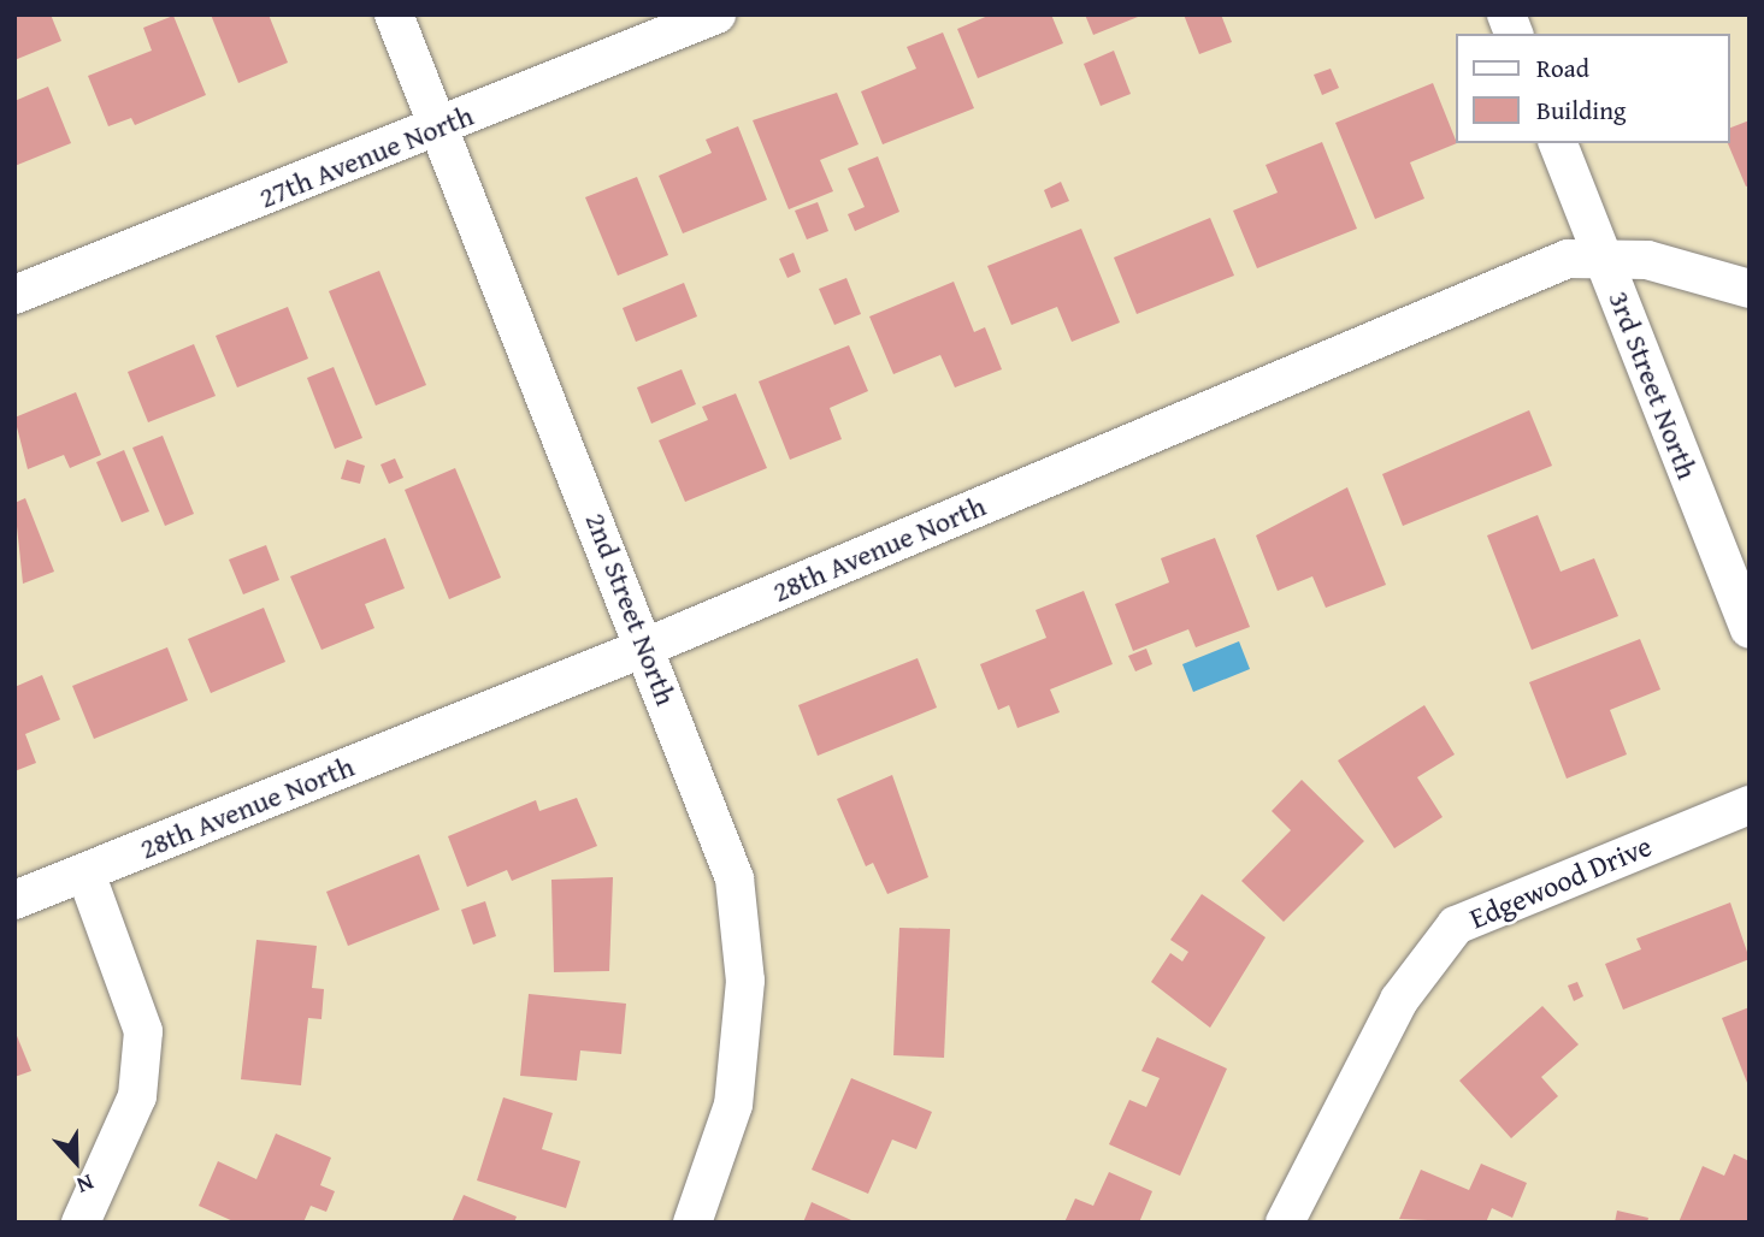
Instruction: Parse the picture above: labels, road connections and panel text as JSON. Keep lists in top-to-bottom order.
{
  "streets": {
    "street": [
      "27th Avenue North",
      "3rd Street North",
      "28th Avenue North",
      "2nd Street North",
      "Edgewood Drive"
    ]
  },
  "crossings": [
    ["27th Avenue North", "2nd Street North"],
    ["3rd Street North", "28th Avenue North"],
    ["28th Avenue North", "2nd Street North"]
  ],
  "legend": ["Road", "Building"],
  "north": "bottom"
}
